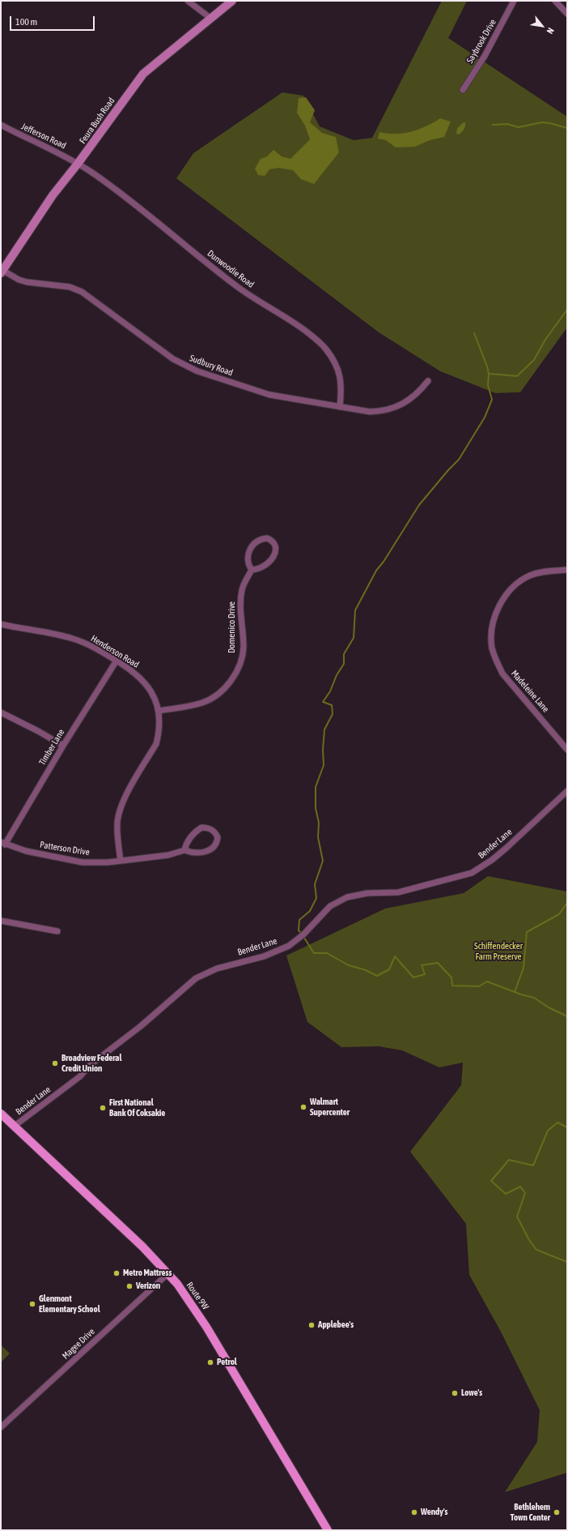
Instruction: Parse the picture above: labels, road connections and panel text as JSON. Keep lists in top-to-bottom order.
{
  "streets": {
    "main road": ["Feura Bush Road", "Route 9W"],
    "street": [
      "Saybrook Drive",
      "Jefferson Road",
      "Dunwoodie Road",
      "Sudbury Road",
      "Domenico Drive",
      "Henderson Road",
      "Madeleine Lane",
      "Timber Lane",
      "Bender Lane",
      "Patterson Drive",
      "Magee Drive"
    ]
  },
  "crossings": [
    ["Feura Bush Road", "Jefferson Road"],
    ["Feura Bush Road", "Dunwoodie Road"],
    ["Feura Bush Road", "Sudbury Road"],
    ["Jefferson Road", "Dunwoodie Road"],
    ["Dunwoodie Road", "Sudbury Road"],
    ["Domenico Drive", "Henderson Road"],
    ["Henderson Road", "Timber Lane"],
    ["Henderson Road", "Patterson Drive"],
    ["Timber Lane", "Patterson Drive"],
    ["Bender Lane", "Route 9W"],
    ["Route 9W", "Magee Drive"]
  ],
  "parks": ["Schiffendecker Farm Preserve"],
  "places": [
    "Broadview Federal Credit Union",
    "Walmart Supercenter",
    "First National Bank Of Coksakie",
    "Metro Mattress",
    "Verizon",
    "Glenmont Elementary School",
    "Applebee's",
    "Petrol",
    "Lowe's",
    "Wendy's",
    "Bethlehem Town Center"
  ],
  "scale_bar": "100 m",
  "north": "bottom right"
}
